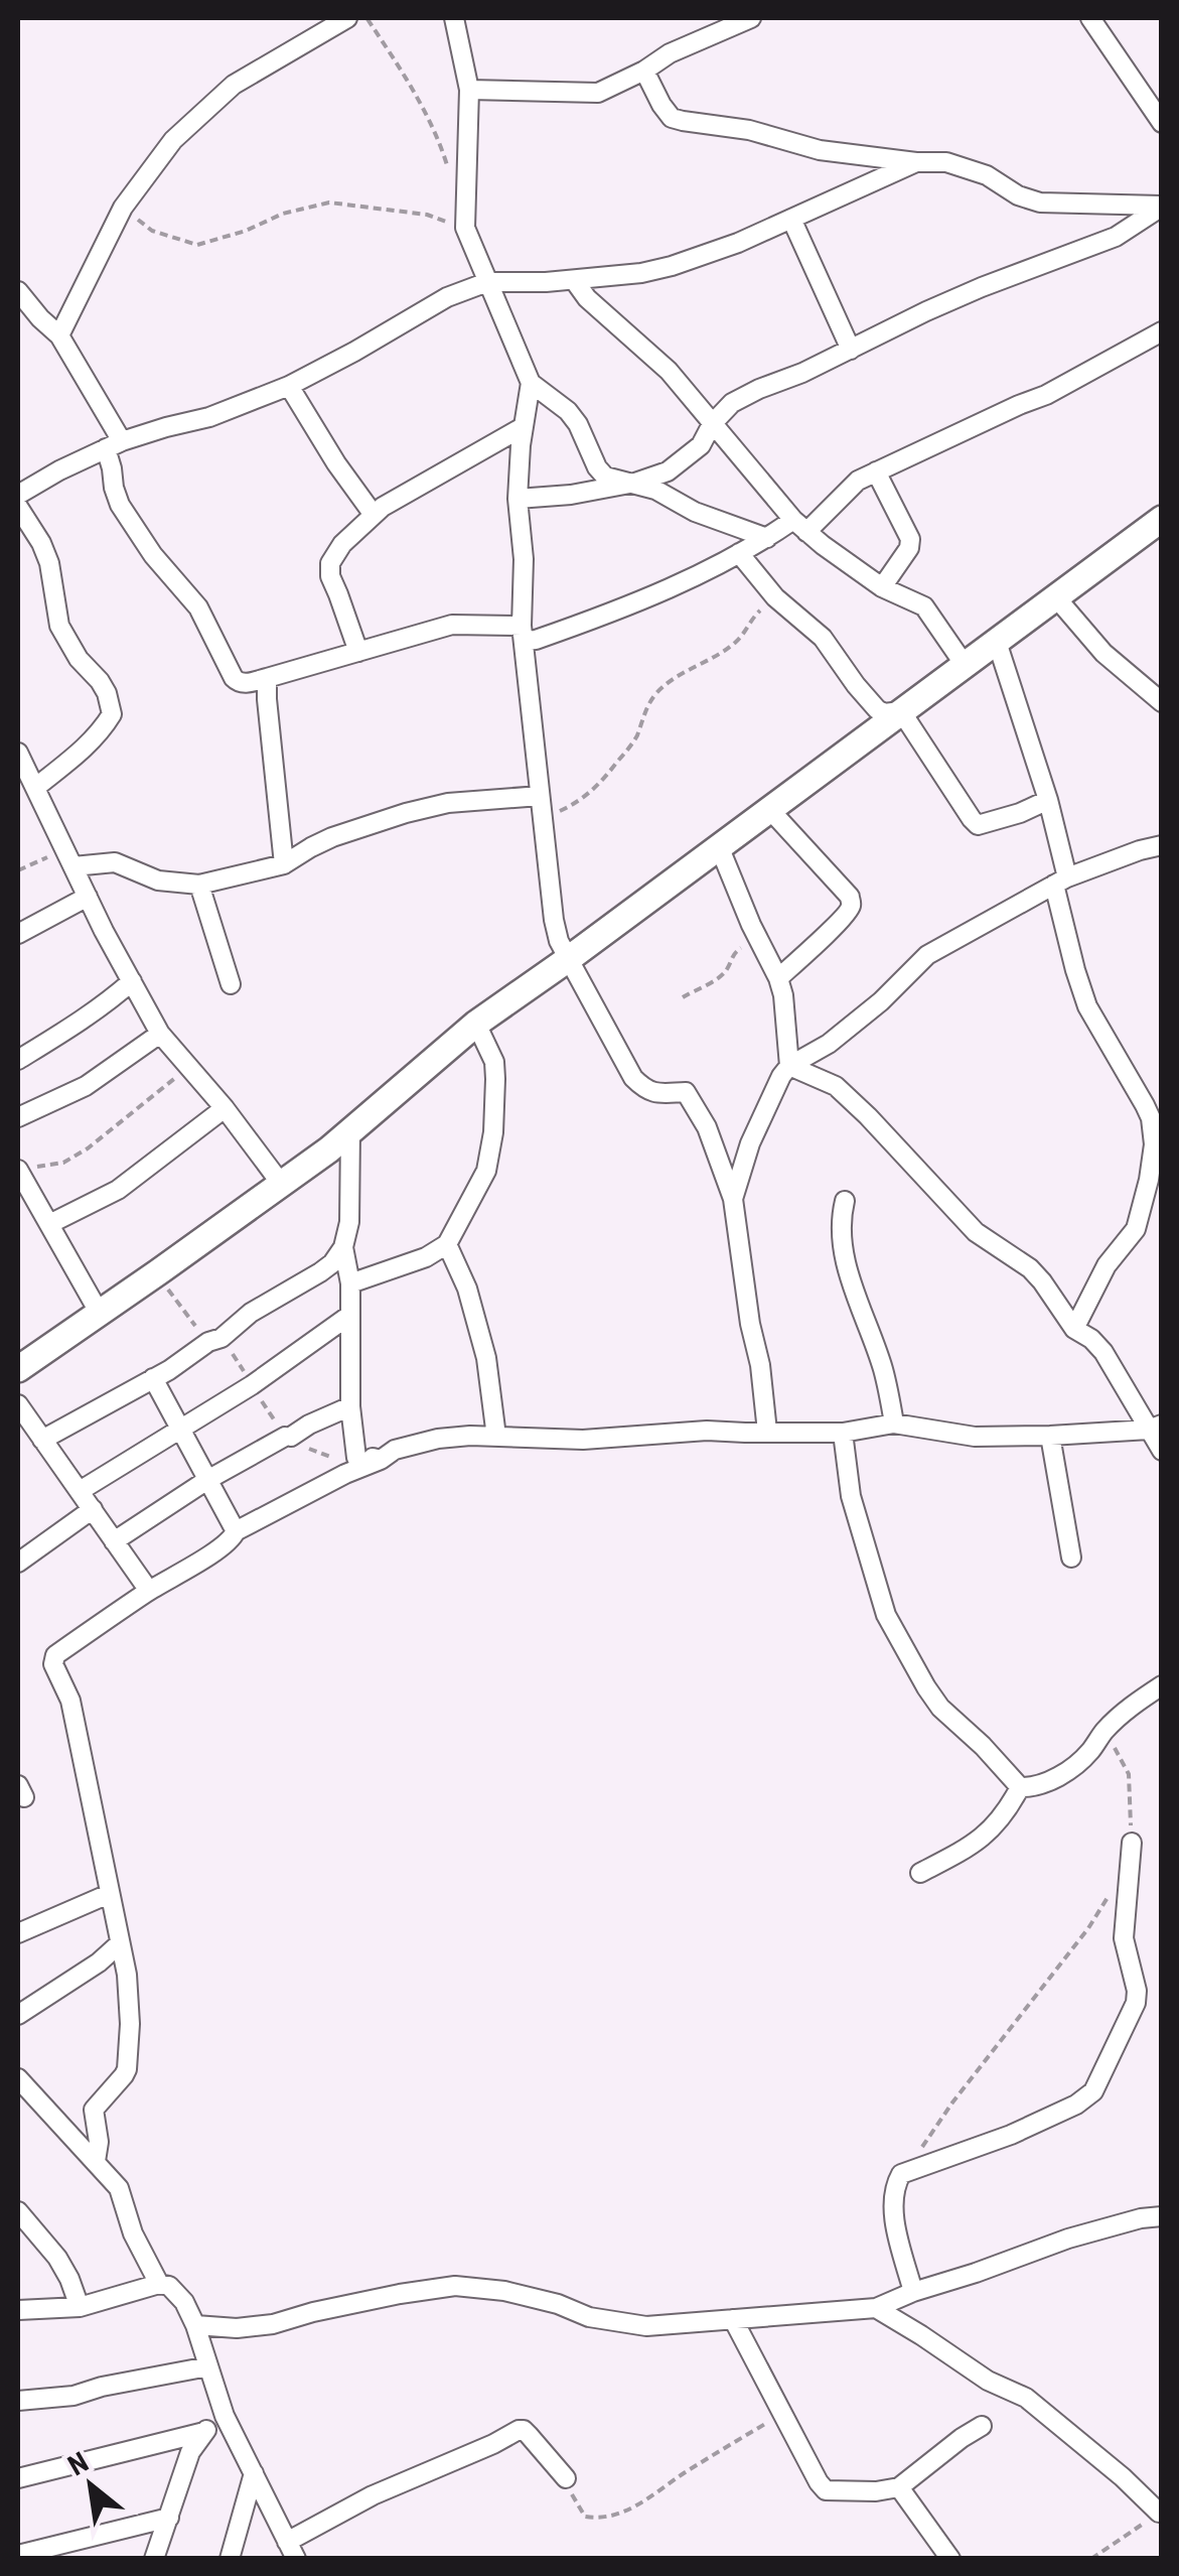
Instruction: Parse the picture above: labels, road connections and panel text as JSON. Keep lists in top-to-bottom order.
{
  "north": "top left"
}
